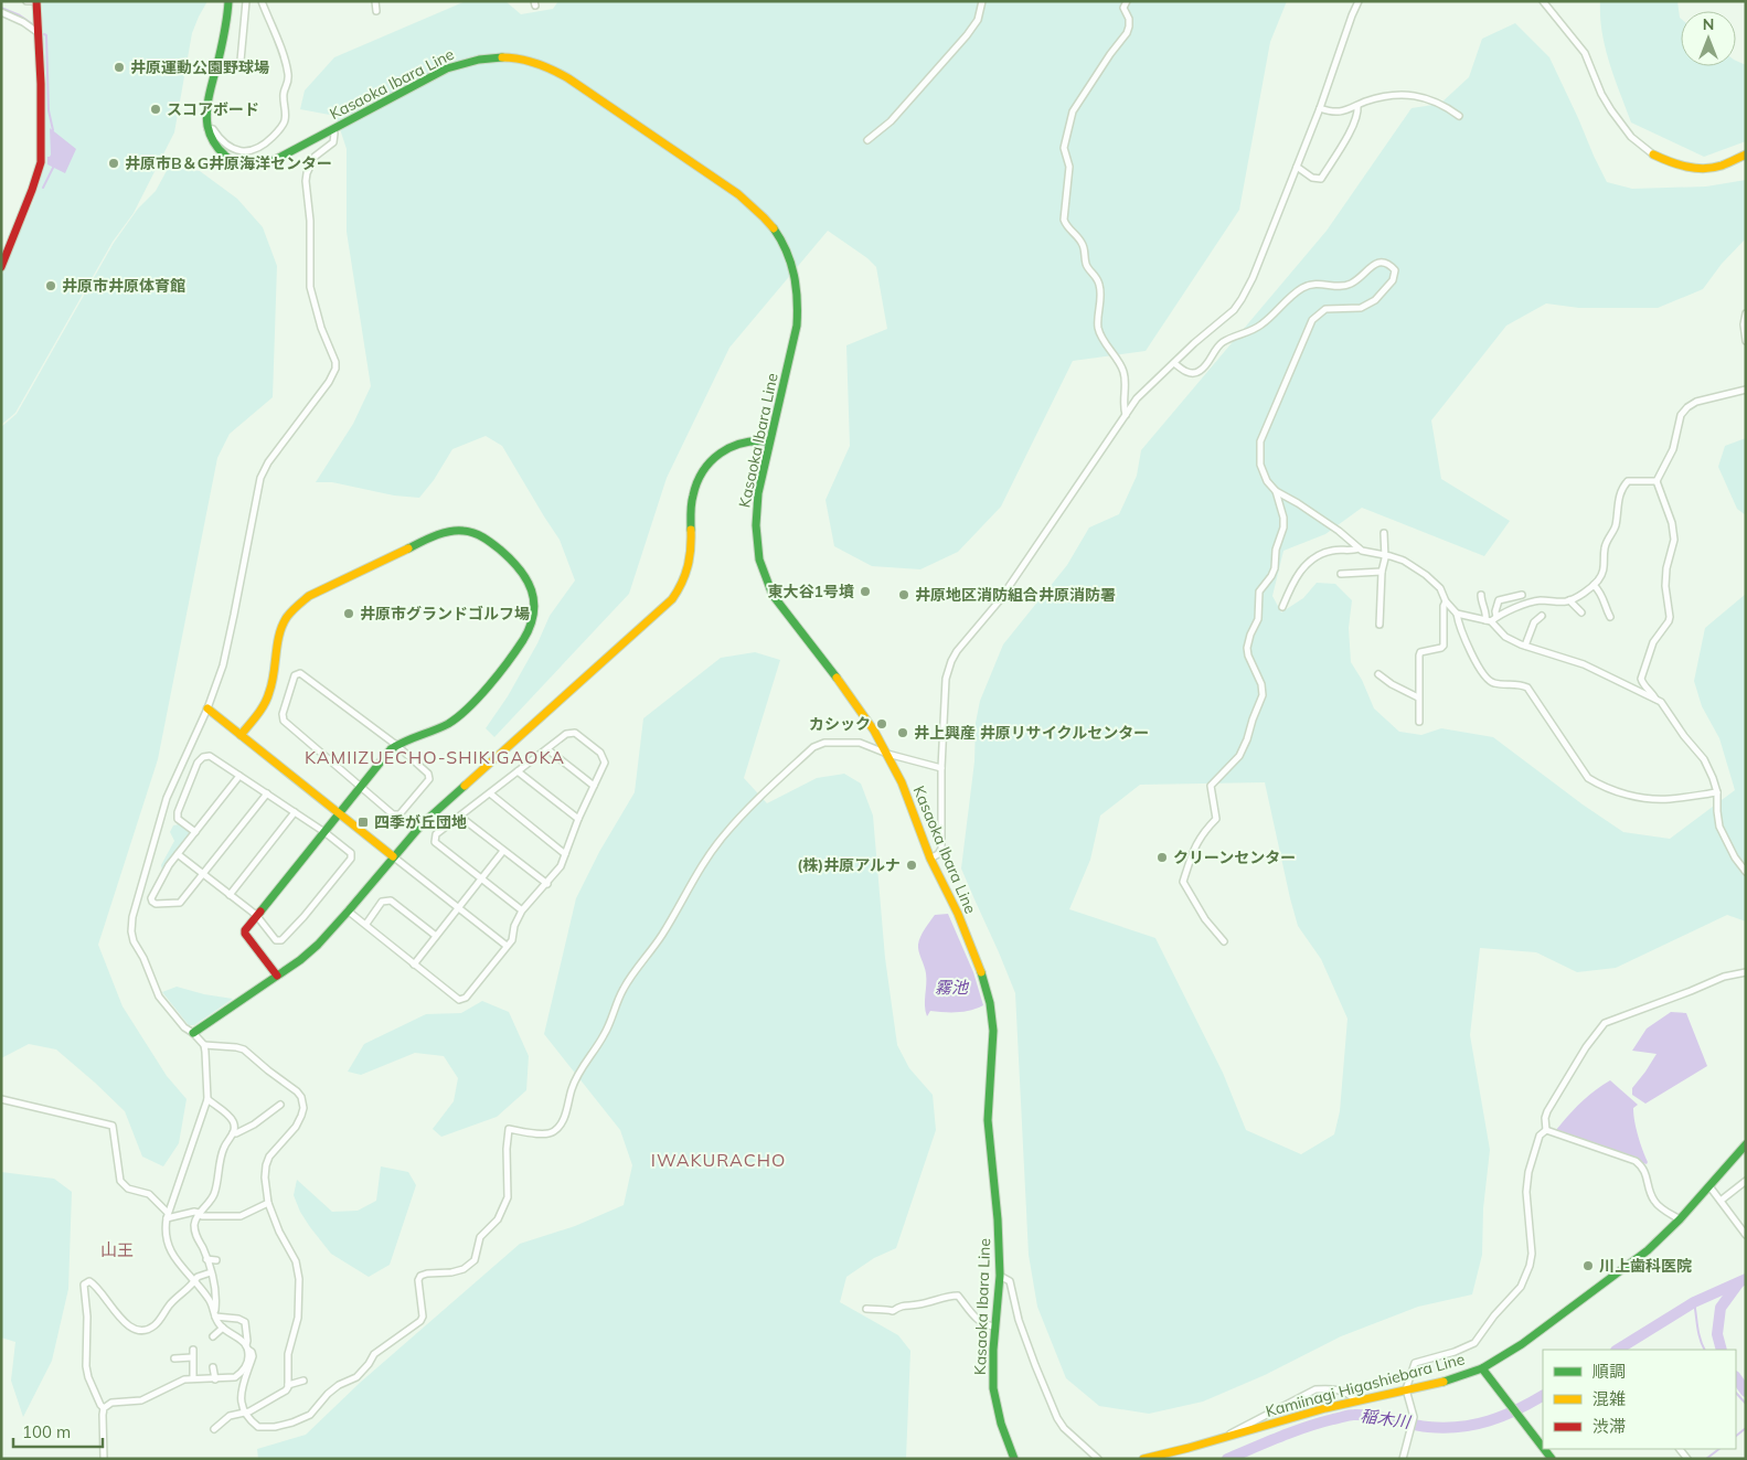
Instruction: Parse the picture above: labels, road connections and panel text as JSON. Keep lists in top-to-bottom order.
{
  "streets": {
    "main road": ["Kasaoka Ibara Line", "Kamiinagi Higashiebara Line"]
  },
  "districts": ["KAMIIZUECHO-SHIKIGAOKA", "IWAKURACHO", "山王"],
  "water": ["霧池", "稲木川"],
  "places": {
    "other": [
      "井原運動公園野球場",
      "スコアボード",
      "井原市B＆G井原海洋センター",
      "井原市井原体育館",
      "東大谷1号墳",
      "井原地区消防組合井原消防署",
      "井原市グランドゴルフ場",
      "カシック",
      "井上興産 井原リサイクルセンター",
      "クリーンセンター",
      "(株)井原アルナ",
      "川上歯科医院"
    ],
    "transit": ["四季が丘団地"]
  },
  "legend": ["順調", "混雑", "渋滞"],
  "scale_bar": "100 m",
  "north": "top"
}
